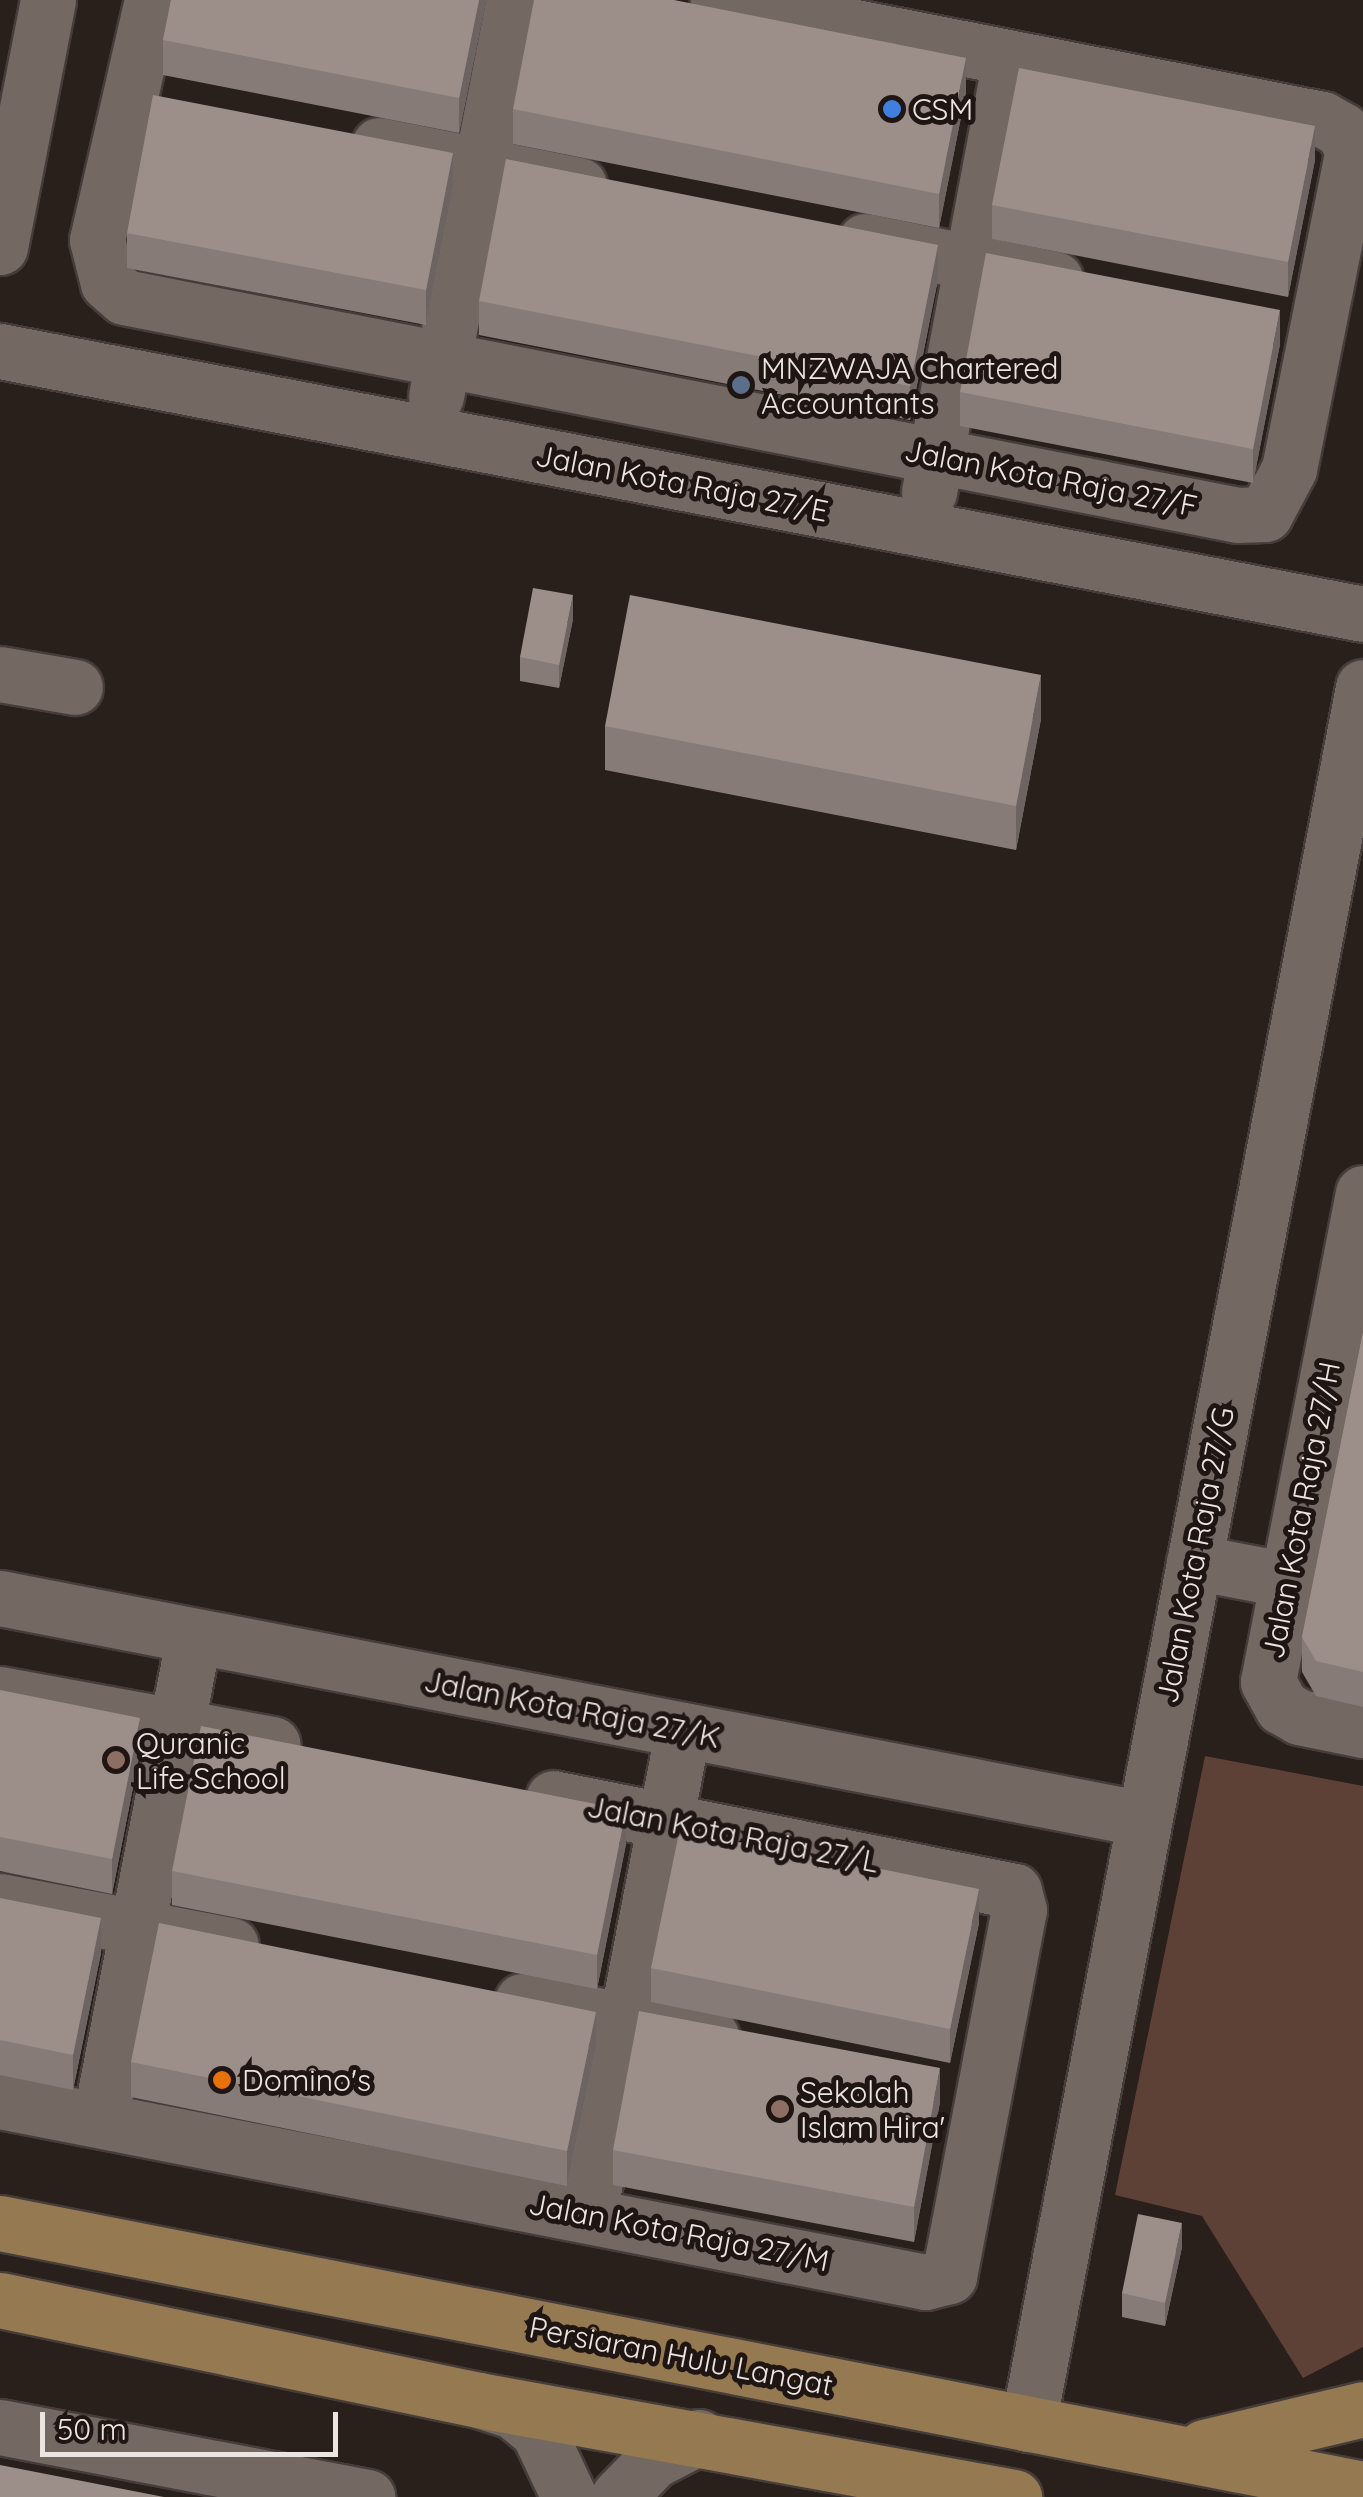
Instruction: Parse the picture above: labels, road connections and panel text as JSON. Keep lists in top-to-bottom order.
{
  "streets": {
    "main road": ["Persiaran Hulu Langat"],
    "street": [
      "Jalan Kota Raja 27/F",
      "Jalan Kota Raja 27/E",
      "Jalan Kota Raja 27/H",
      "Jalan Kota Raja 27/G",
      "Jalan Kota Raja 27/K",
      "Jalan Kota Raja 27/L",
      "Jalan Kota Raja 27/M"
    ]
  },
  "crossings": [
    ["Jalan Kota Raja 27/G", "Jalan Kota Raja 27/K"],
    ["Jalan Kota Raja 27/G", "Persiaran Hulu Langat"],
    ["Jalan Kota Raja 27/L", "Jalan Kota Raja 27/M"]
  ],
  "places": [
    "CSM",
    "MNZWAJA Chartered Accountants",
    "Quranic Life School",
    "Domino's",
    "Sekolah Islam Hira'"
  ],
  "scale_bar": "50 m"
}
